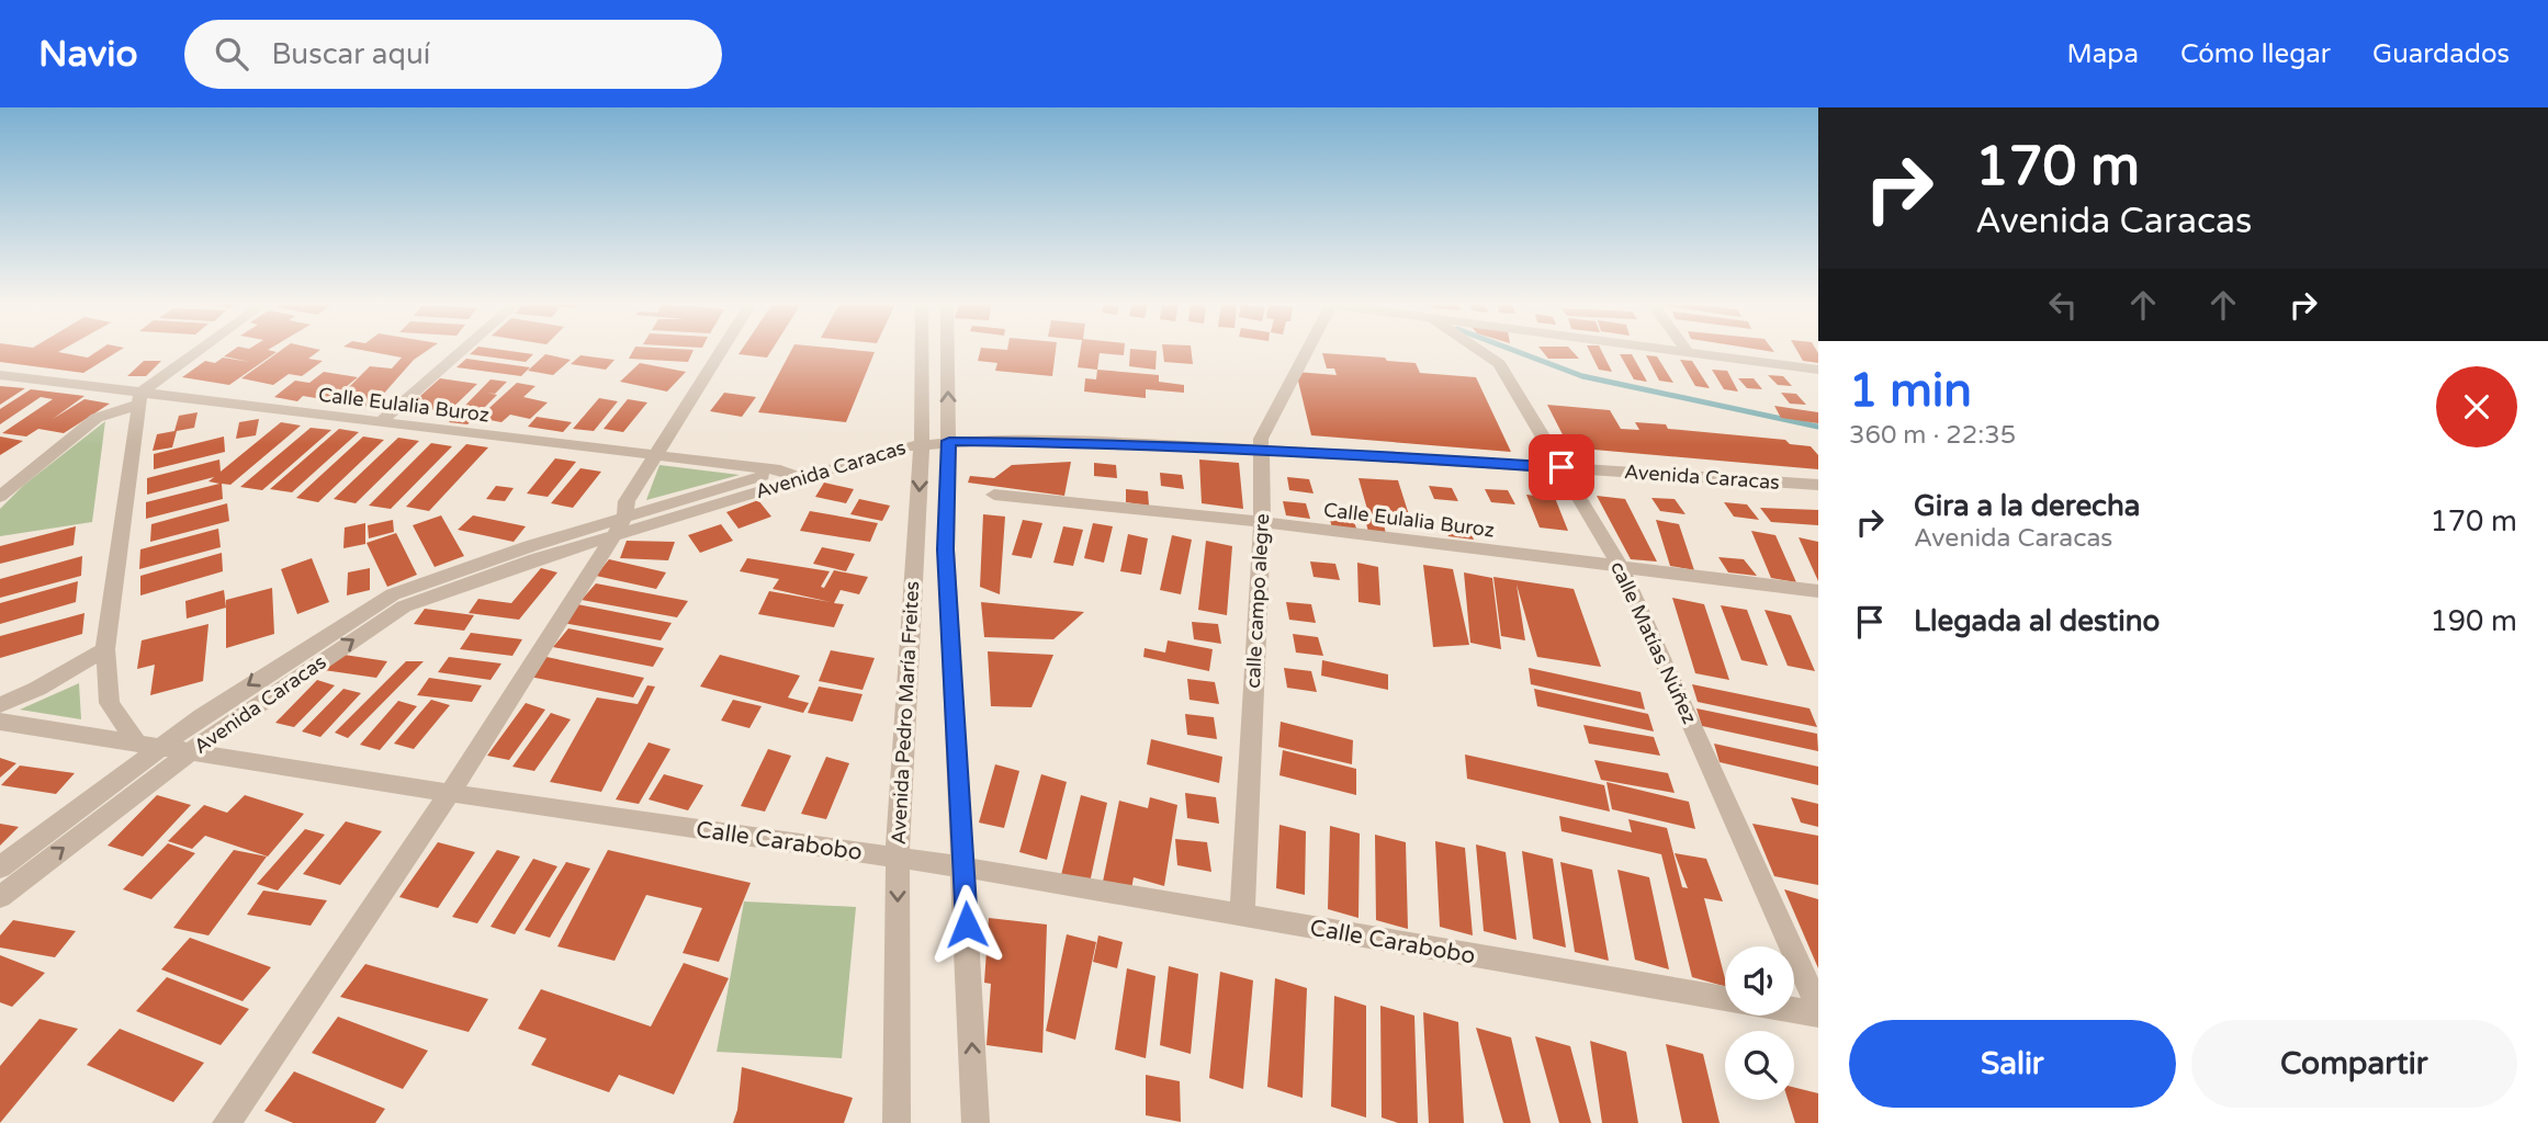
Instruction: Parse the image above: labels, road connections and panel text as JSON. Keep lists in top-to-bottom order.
{
  "streets": {
    "street": [
      "Calle Eulalia Buroz",
      "Avenida Caracas",
      "calle campo alegre",
      "calle Matías Núñez",
      "Avenida Pedro María Freites",
      "Calle Carabobo"
    ]
  },
  "crossings": [
    ["Calle Eulalia Buroz", "Avenida Caracas"],
    ["Calle Eulalia Buroz", "calle campo alegre"],
    ["Calle Eulalia Buroz", "calle Matías Núñez"],
    ["Avenida Caracas", "calle campo alegre"],
    ["Avenida Caracas", "calle Matías Núñez"],
    ["Avenida Caracas", "Avenida Pedro María Freites"],
    ["Avenida Caracas", "Calle Carabobo"],
    ["calle campo alegre", "Calle Carabobo"],
    ["Avenida Pedro María Freites", "Calle Carabobo"]
  ],
  "page": {
    "header": "Navio",
    "search": "Buscar aquí",
    "nav": ["Mapa", "Cómo llegar", "Guardados"],
    "turn": ["170 m", "Avenida Caracas"],
    "heading": ["1 min", "360 m · 22:35"],
    "list": [
      {
        "name": "Gira a la derecha",
        "note": "Avenida Caracas",
        "value": "170 m"
      },
      {
        "name": "Llegada al destino",
        "value": "190 m"
      }
    ],
    "buttons": ["Salir", "Compartir"]
  }
}
